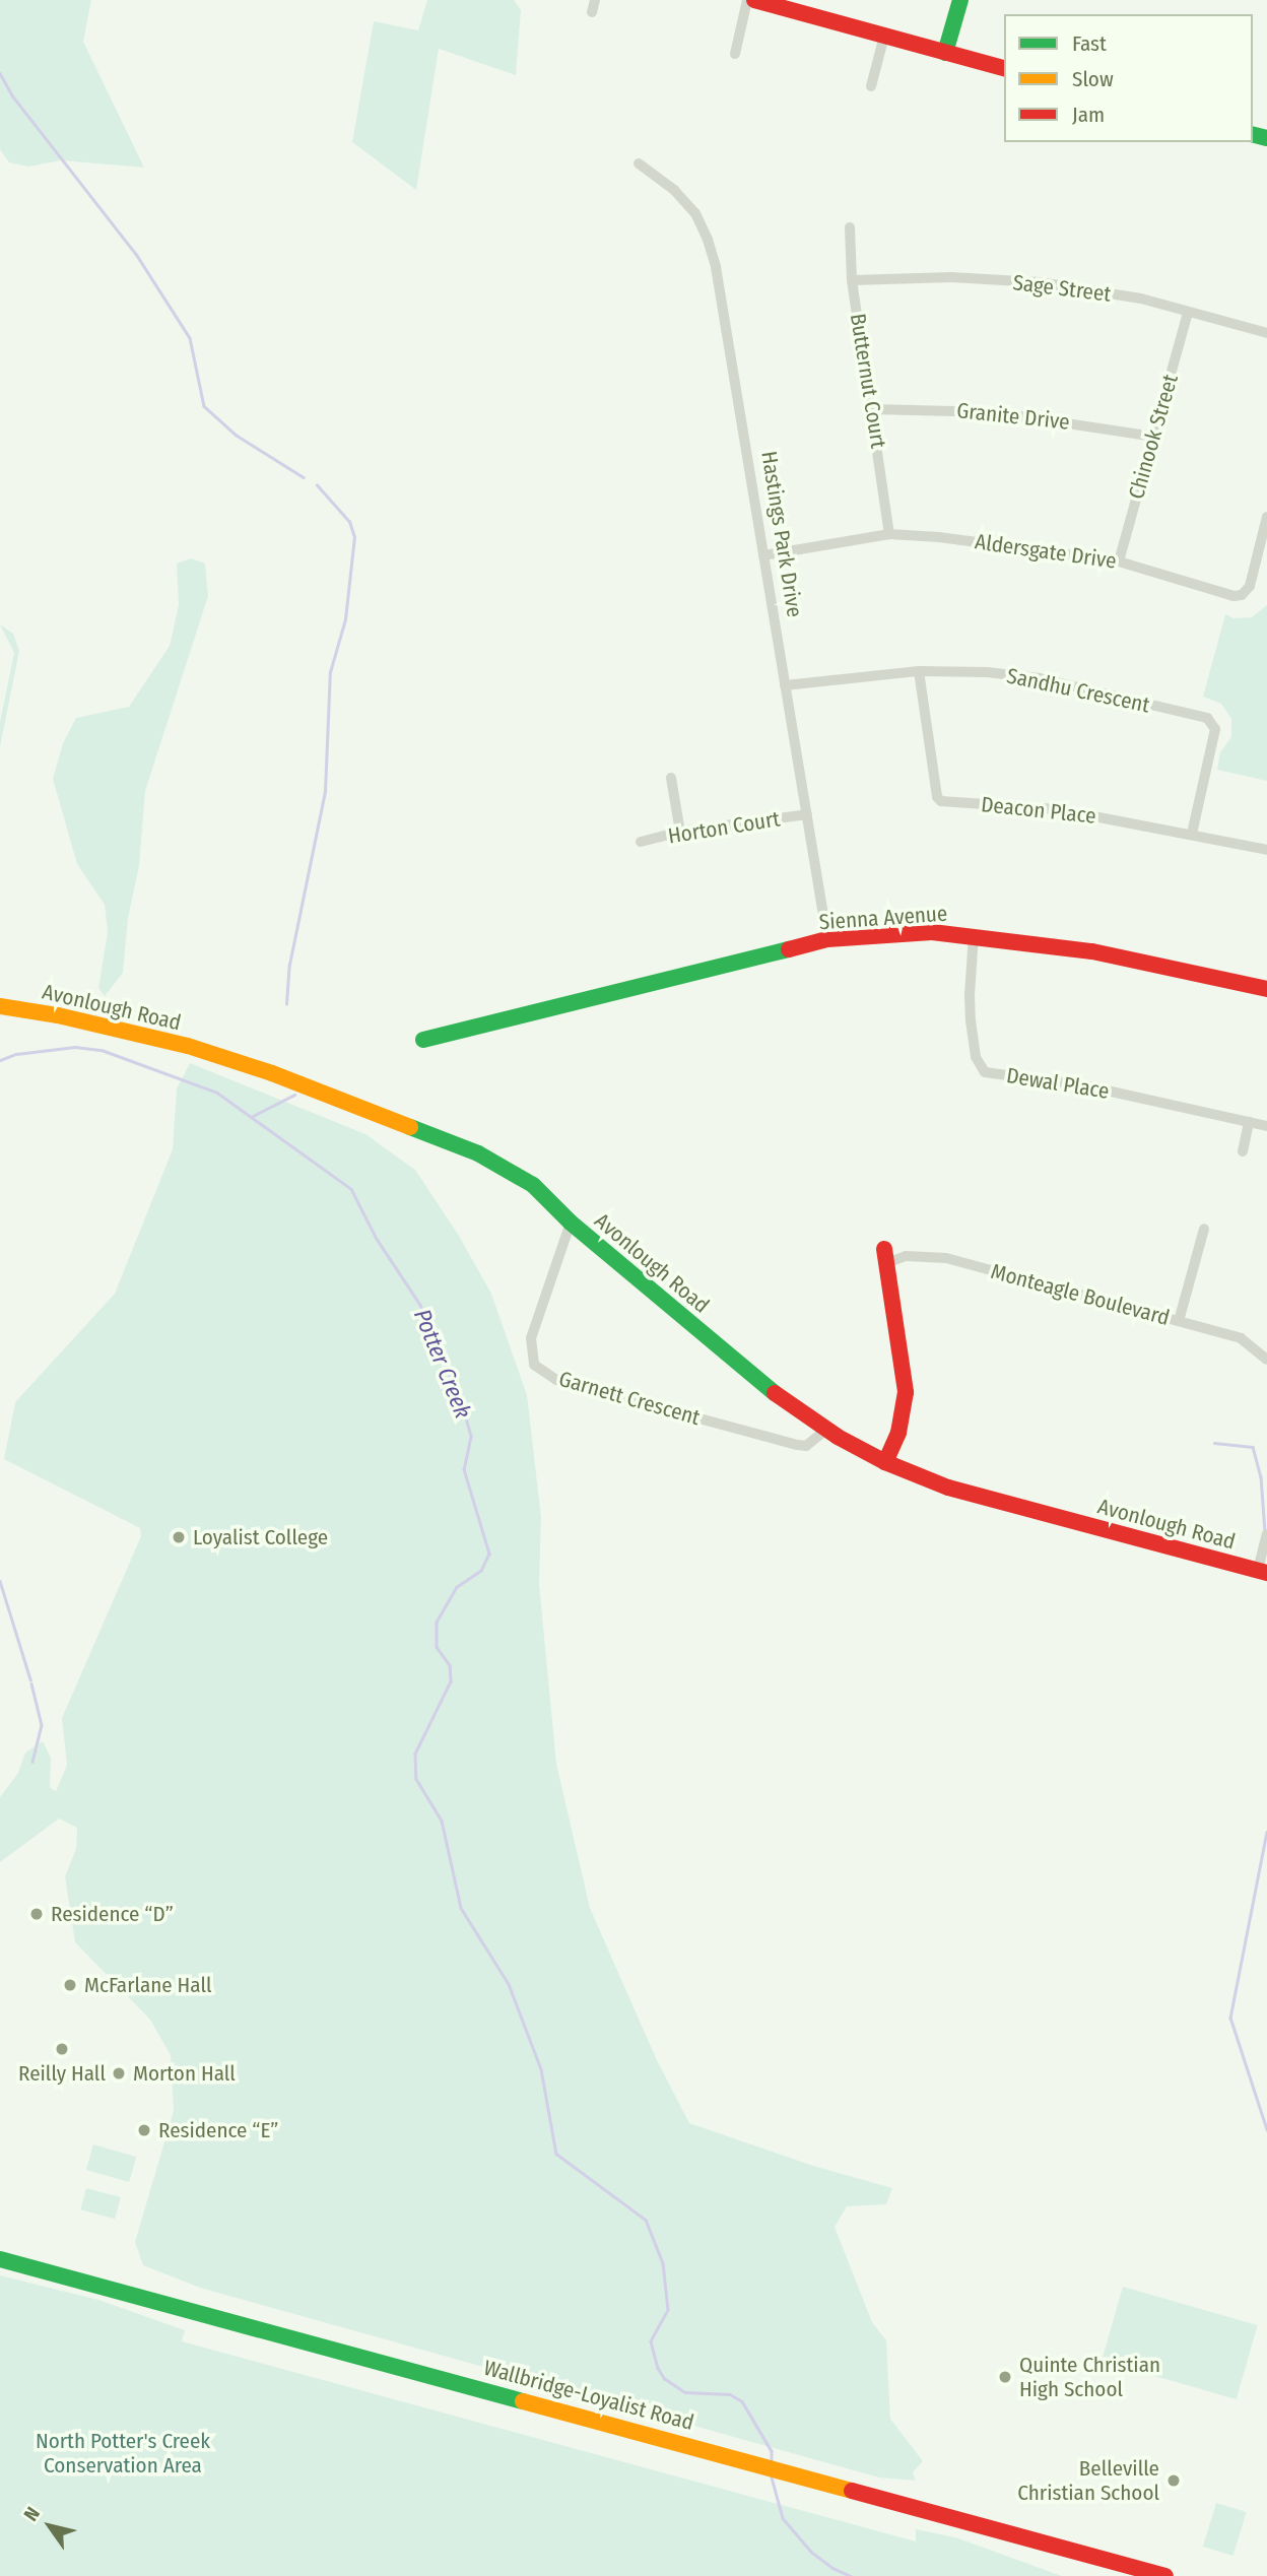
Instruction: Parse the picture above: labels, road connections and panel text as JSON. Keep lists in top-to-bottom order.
{
  "streets": {
    "street": [
      "Sage Street",
      "Butternut Court",
      "Granite Drive",
      "Chinook Street",
      "Hastings Park Drive",
      "Aldersgate Drive",
      "Sandhu Crescent",
      "Deacon Place",
      "Horton Court",
      "Sienna Avenue",
      "Avonlough Road",
      "Dewal Place",
      "Monteagle Boulevard",
      "Garnett Crescent",
      "Wallbridge-Loyalist Road"
    ]
  },
  "crossings": [
    ["Sage Street", "Butternut Court"],
    ["Sage Street", "Chinook Street"],
    ["Butternut Court", "Granite Drive"],
    ["Butternut Court", "Aldersgate Drive"],
    ["Granite Drive", "Chinook Street"],
    ["Chinook Street", "Aldersgate Drive"],
    ["Hastings Park Drive", "Aldersgate Drive"],
    ["Hastings Park Drive", "Sandhu Crescent"],
    ["Hastings Park Drive", "Horton Court"],
    ["Hastings Park Drive", "Sienna Avenue"],
    ["Sandhu Crescent", "Deacon Place"],
    ["Sienna Avenue", "Dewal Place"],
    ["Avonlough Road", "Garnett Crescent"]
  ],
  "water": ["Potter Creek"],
  "parks": ["North Potter's Creek Conservation Area"],
  "places": [
    "Loyalist College",
    "Residence “D”",
    "McFarlane Hall",
    "Reilly Hall",
    "Morton Hall",
    "Residence “E”",
    "Quinte Christian High School",
    "Belleville Christian School"
  ],
  "legend": ["Fast", "Slow", "Jam"],
  "north": "top left"
}
